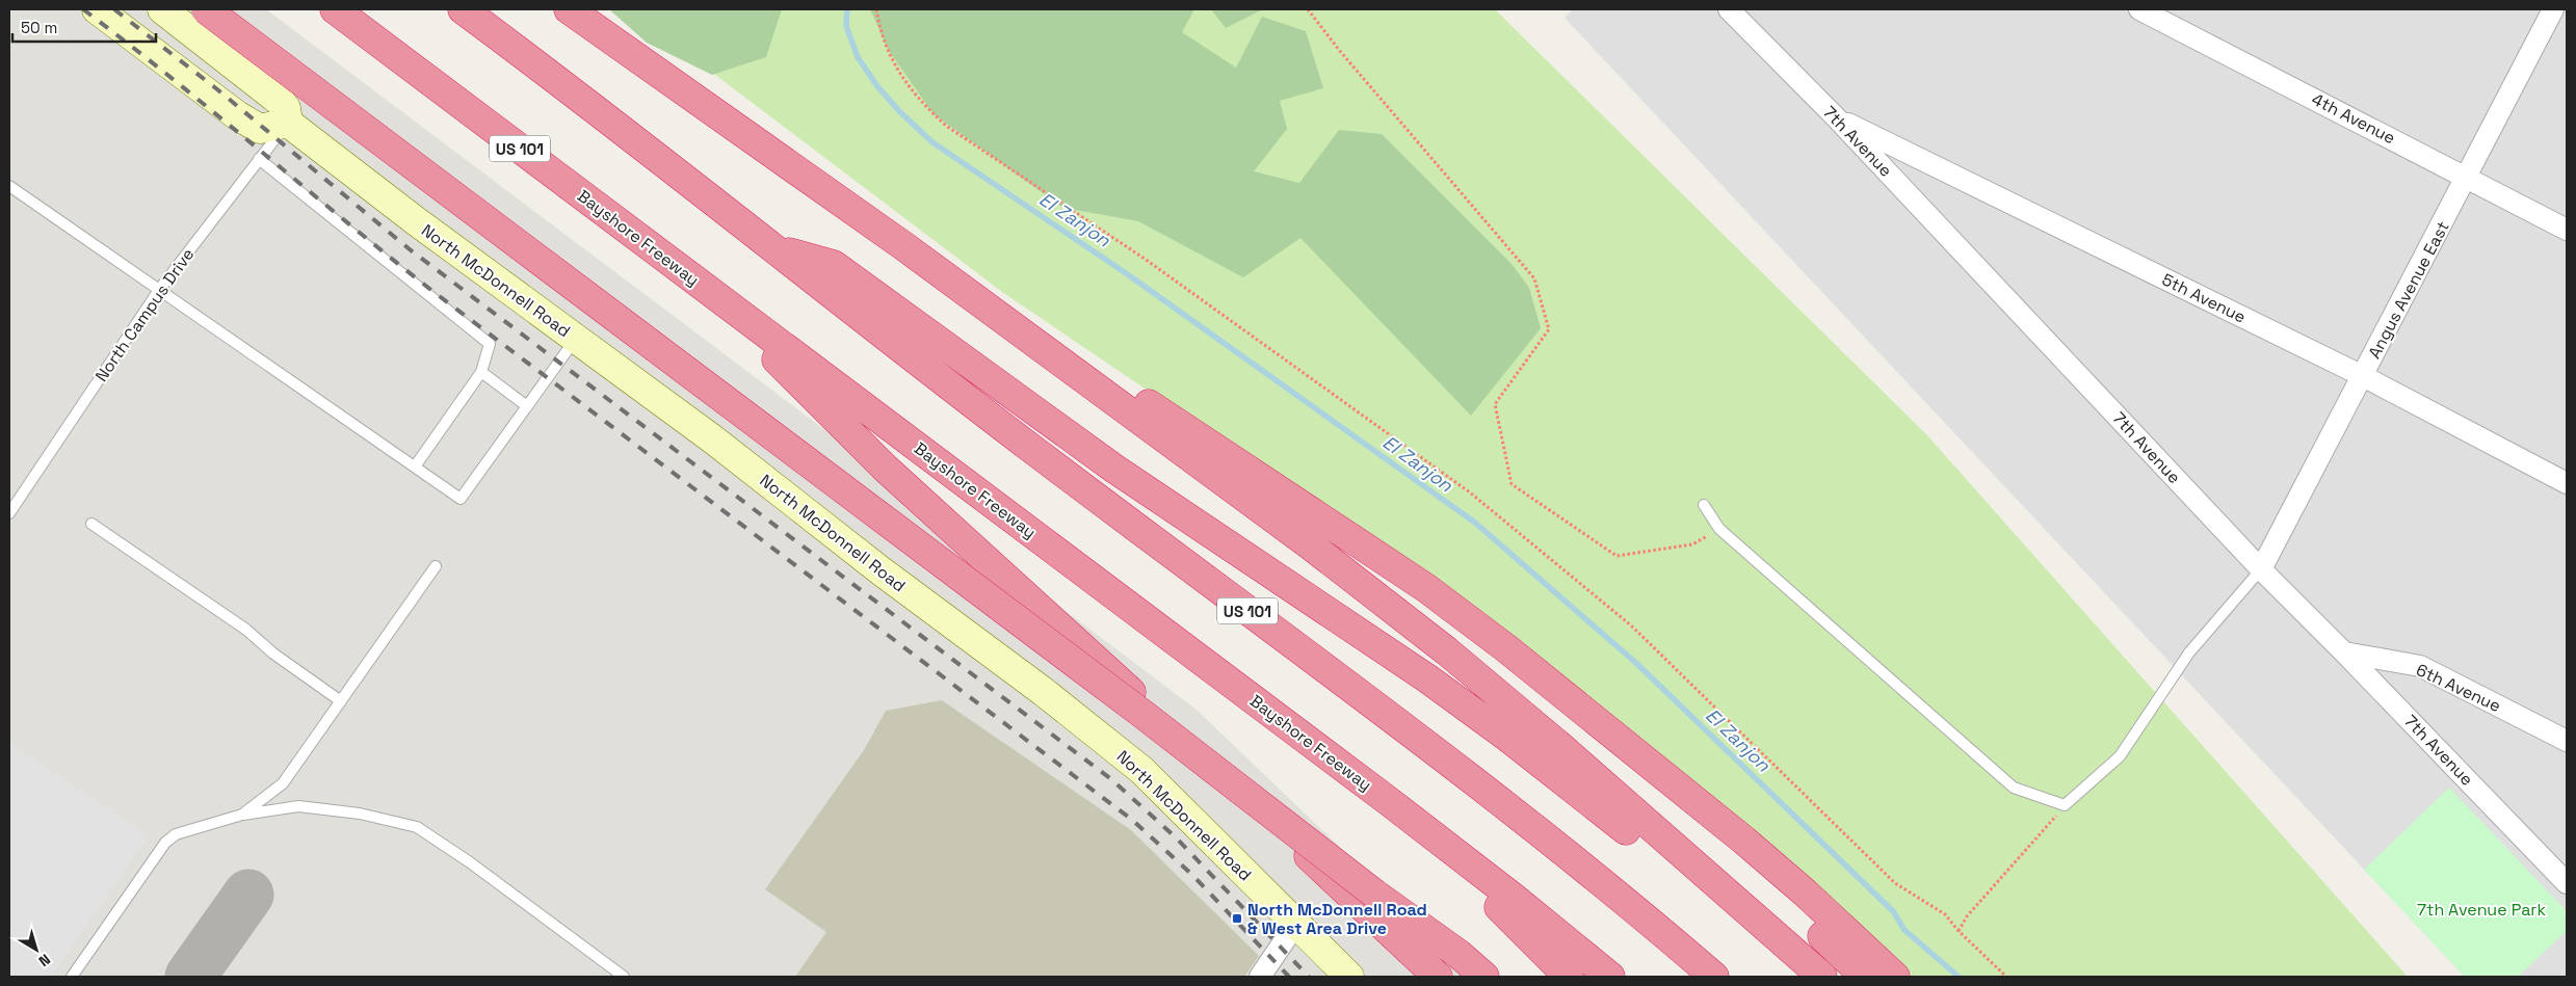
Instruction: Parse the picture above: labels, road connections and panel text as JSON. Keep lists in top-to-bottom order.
{
  "streets": {
    "highway": ["US 101", "Bayshore Freeway"],
    "street": [
      "4th Avenue",
      "7th Avenue",
      "North McDonnell Road",
      "Angus Avenue East",
      "5th Avenue",
      "6th Avenue"
    ],
    "lane": ["North Campus Drive"]
  },
  "crossings": [
    ["4th Avenue", "Angus Avenue East"],
    ["7th Avenue", "Angus Avenue East"],
    ["7th Avenue", "5th Avenue"],
    ["7th Avenue", "6th Avenue"],
    ["North McDonnell Road", "North Campus Drive"],
    ["Angus Avenue East", "5th Avenue"]
  ],
  "water": ["El Zanjon"],
  "parks": ["7th Avenue Park"],
  "places": {
    "transit": ["North McDonnell Road & West Area Drive"]
  },
  "scale_bar": "50 m",
  "north": "bottom right"
}
